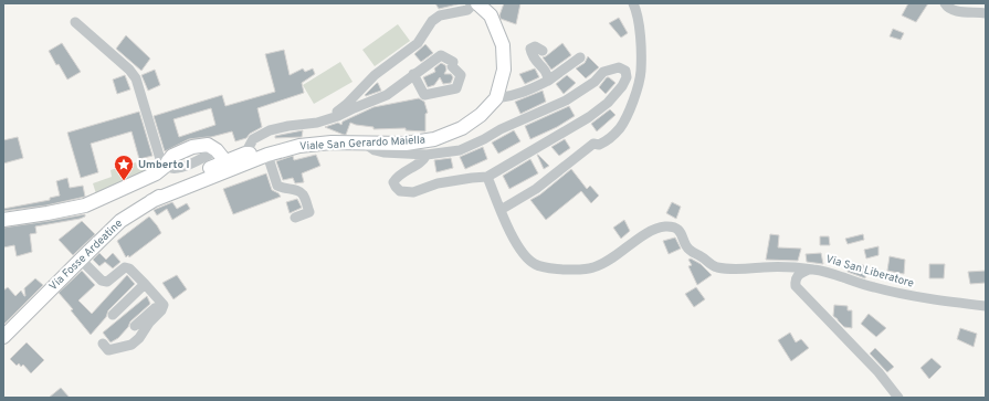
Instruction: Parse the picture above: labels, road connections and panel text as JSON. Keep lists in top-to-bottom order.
{
  "streets": {
    "main road": ["Viale San Gerardo Maiella", "Via Fosse Ardeatine"],
    "street": ["Via San Liberatore"]
  },
  "crossings": [
    ["Viale San Gerardo Maiella", "Via Fosse Ardeatine"]
  ],
  "places": {
    "place": ["Umberto I"]
  }
}
